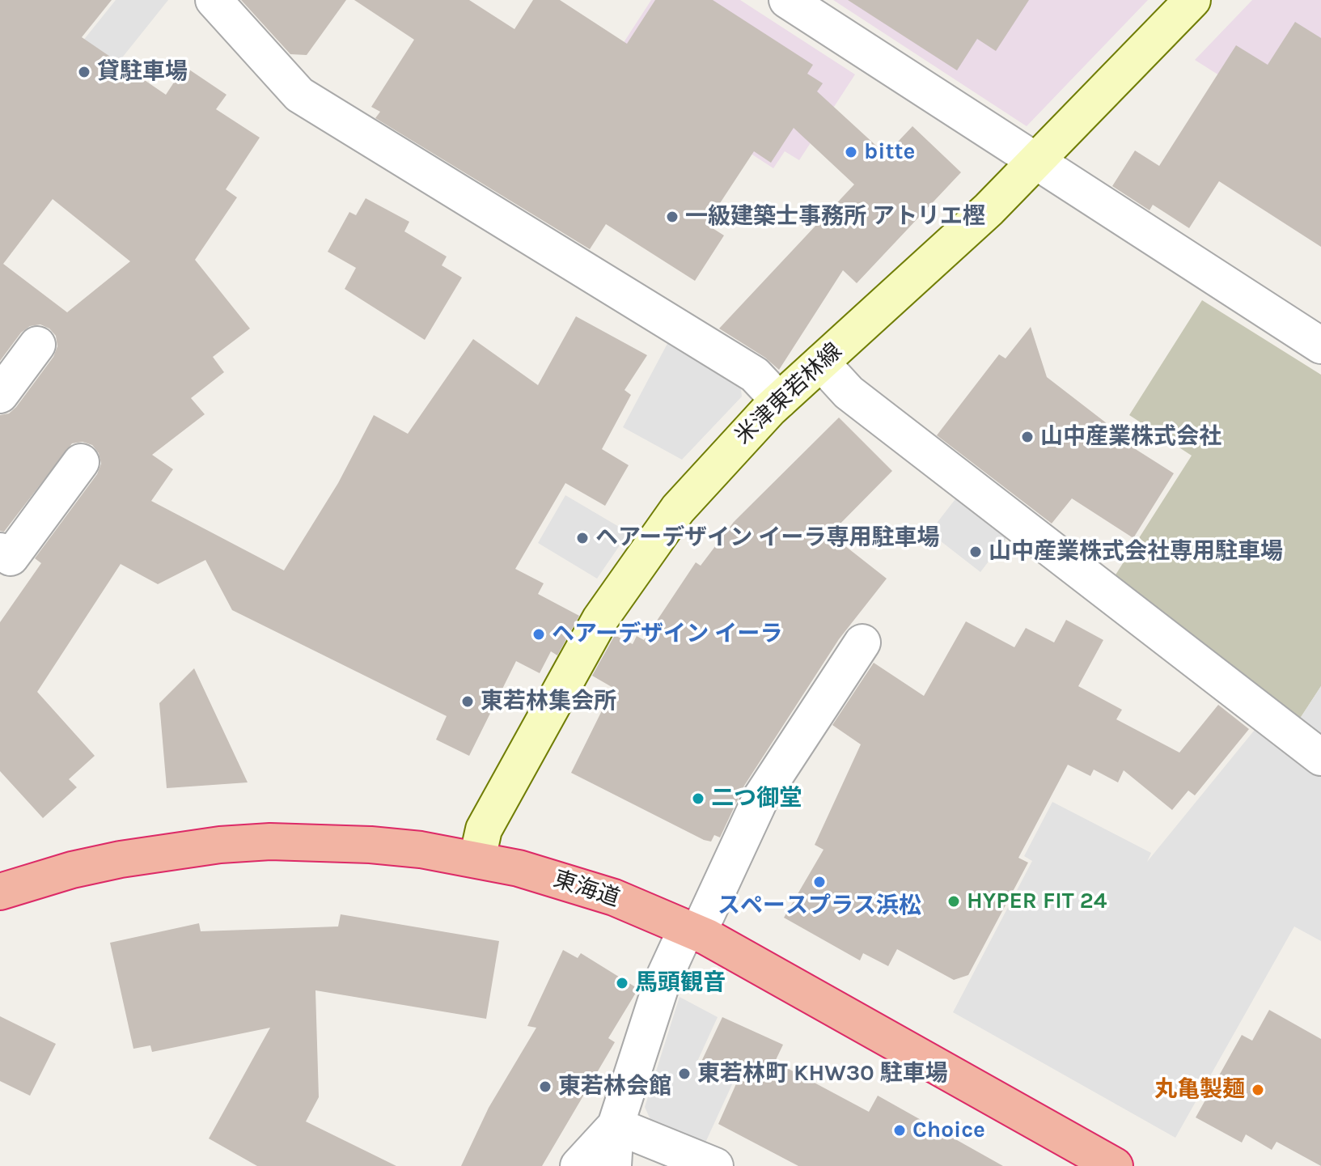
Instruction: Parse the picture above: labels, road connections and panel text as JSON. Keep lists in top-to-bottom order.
{
  "streets": {
    "highway": ["東海道"],
    "main road": ["米津東若林線"]
  },
  "crossings": [
    ["米津東若林線", "東海道"]
  ],
  "places": [
    "貸駐車場",
    "bitte",
    "一級建築士事務所 アトリエ樫",
    "山中産業株式会社",
    "ヘアーデザイン イーラ専用駐車場",
    "山中産業株式会社専用駐車場",
    "ヘアーデザイン イーラ",
    "東若林集会所",
    "二つ御堂",
    "スペースプラス浜松",
    "HYPER FIT 24",
    "馬頭観音",
    "東若林町 KHW30 駐車場",
    "東若林会館",
    "丸亀製麺",
    "Choice"
  ]
}
